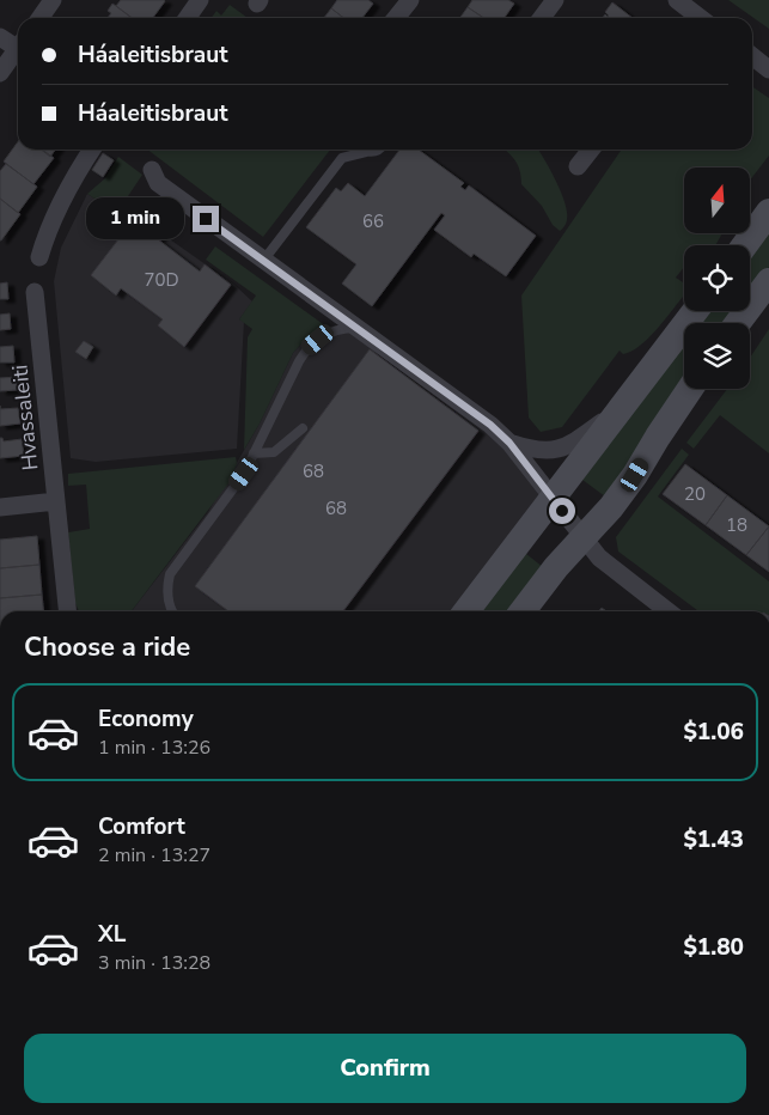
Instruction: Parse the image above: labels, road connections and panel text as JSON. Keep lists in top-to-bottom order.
{
  "streets": {
    "street": ["Hvassaleiti"]
  },
  "house_numbers": [
    "66",
    "70D",
    "68",
    "20",
    "68",
    "18"
  ],
  "north": "top",
  "page": {
    "banner": ["Háaleitisbraut", "Háaleitisbraut"],
    "bubble": "1 min",
    "heading": "Choose a ride",
    "list": [
      {
        "name": "Economy",
        "note": "1 min · 13:26",
        "value": "$1.06"
      },
      {
        "name": "Comfort",
        "note": "2 min · 13:27",
        "value": "$1.43"
      },
      {
        "name": "XL",
        "note": "3 min · 13:28",
        "value": "$1.80"
      }
    ],
    "buttons": "Confirm"
  }
}
